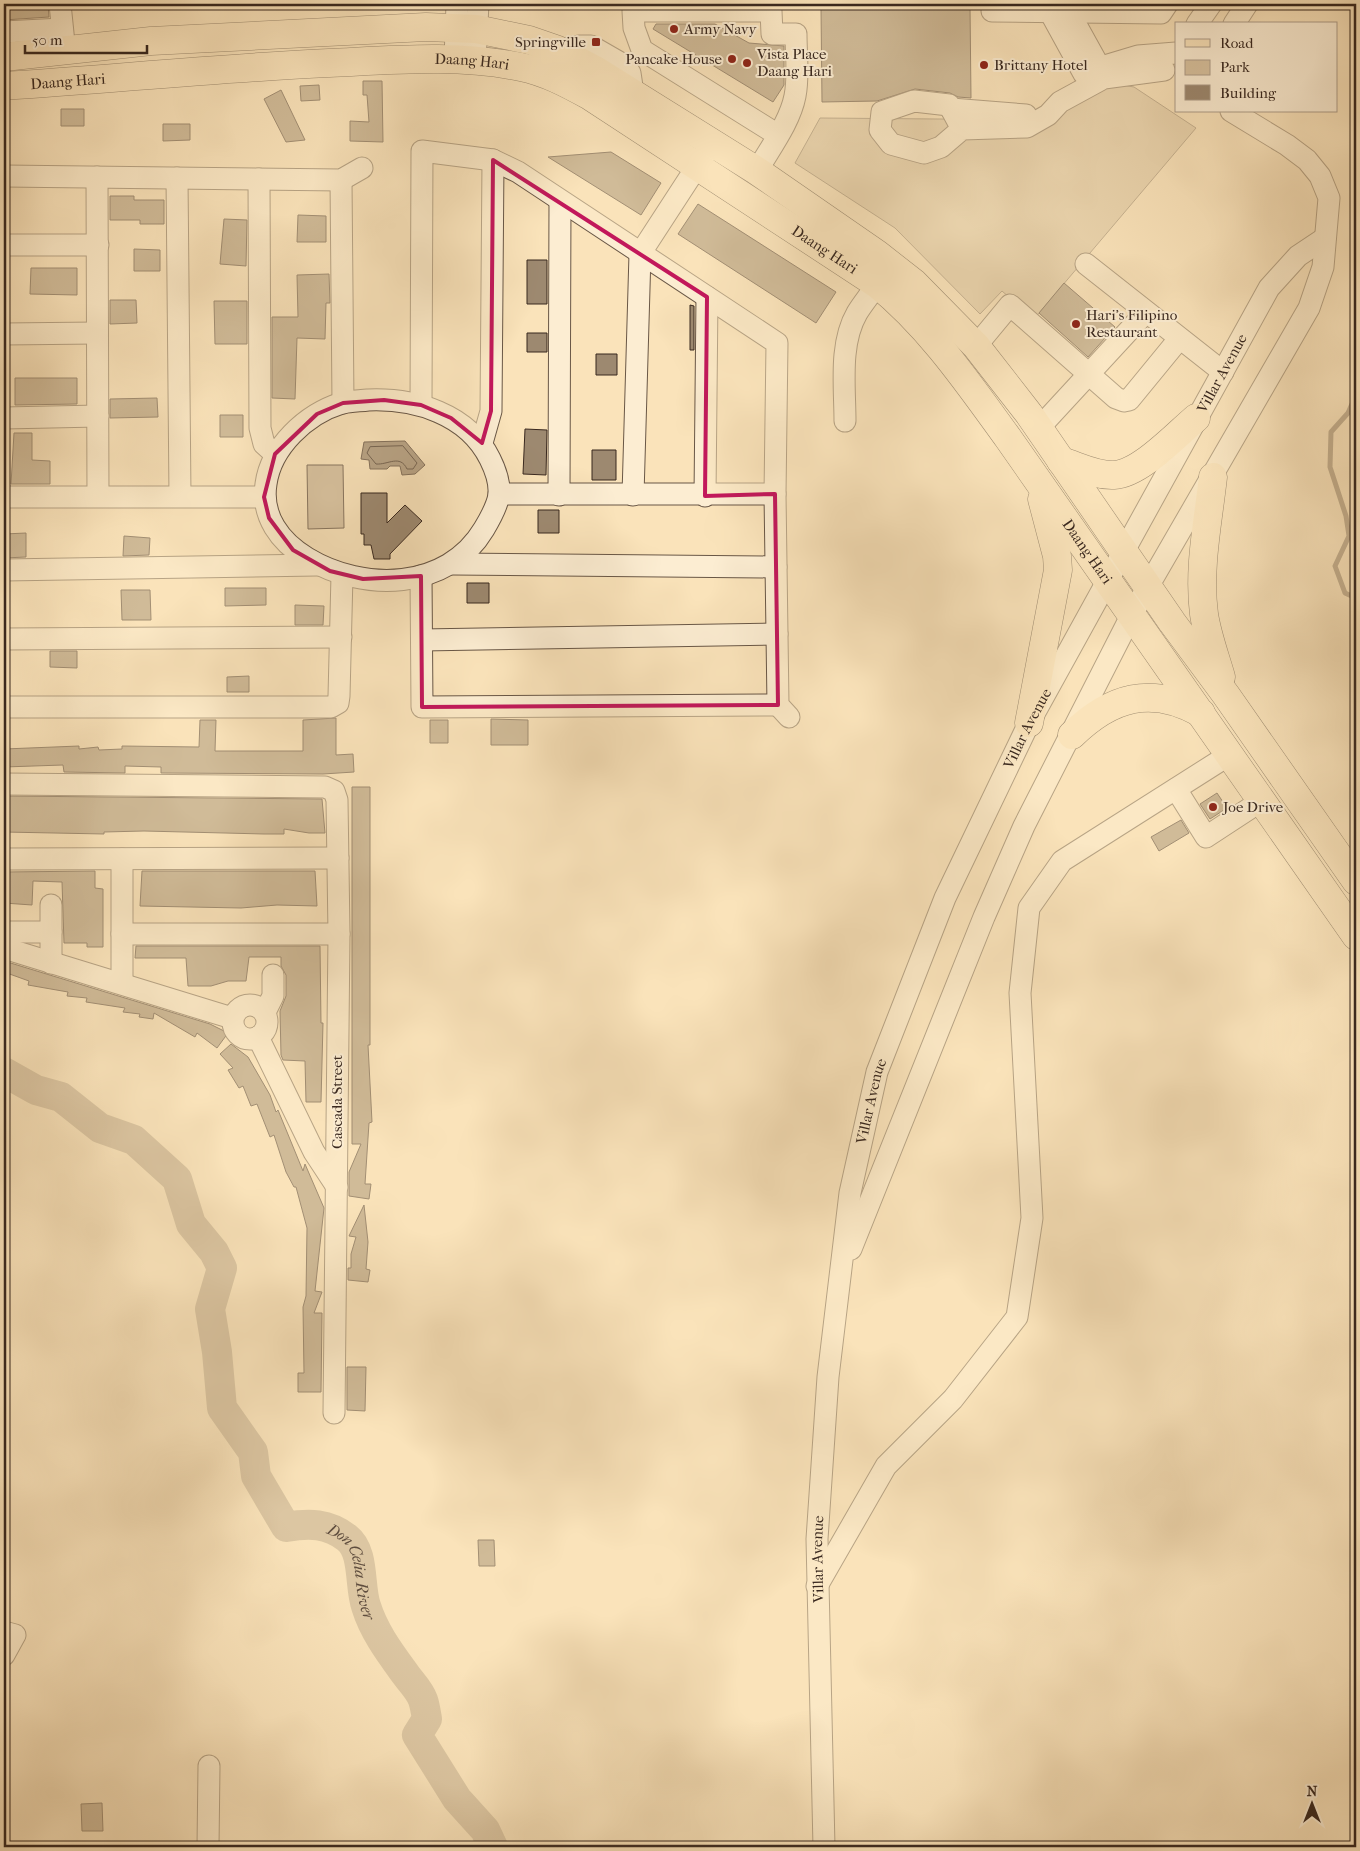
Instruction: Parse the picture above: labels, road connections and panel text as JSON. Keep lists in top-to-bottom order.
{
  "streets": {
    "main road": ["Daang Hari"],
    "street": ["Villar Avenue", "Cascada Street"]
  },
  "crossings": [
    ["Daang Hari", "Villar Avenue"]
  ],
  "water": ["Don Celia River"],
  "places": {
    "other": [
      "Army Navy",
      "Pancake House",
      "Vista Place Daang Hari",
      "Brittany Hotel",
      "Hari's Filipino Restaurant",
      "Joe Drive"
    ],
    "transit": ["Springville"]
  },
  "legend": ["Road", "Park", "Building"],
  "scale_bar": "50 m",
  "north": "top"
}
